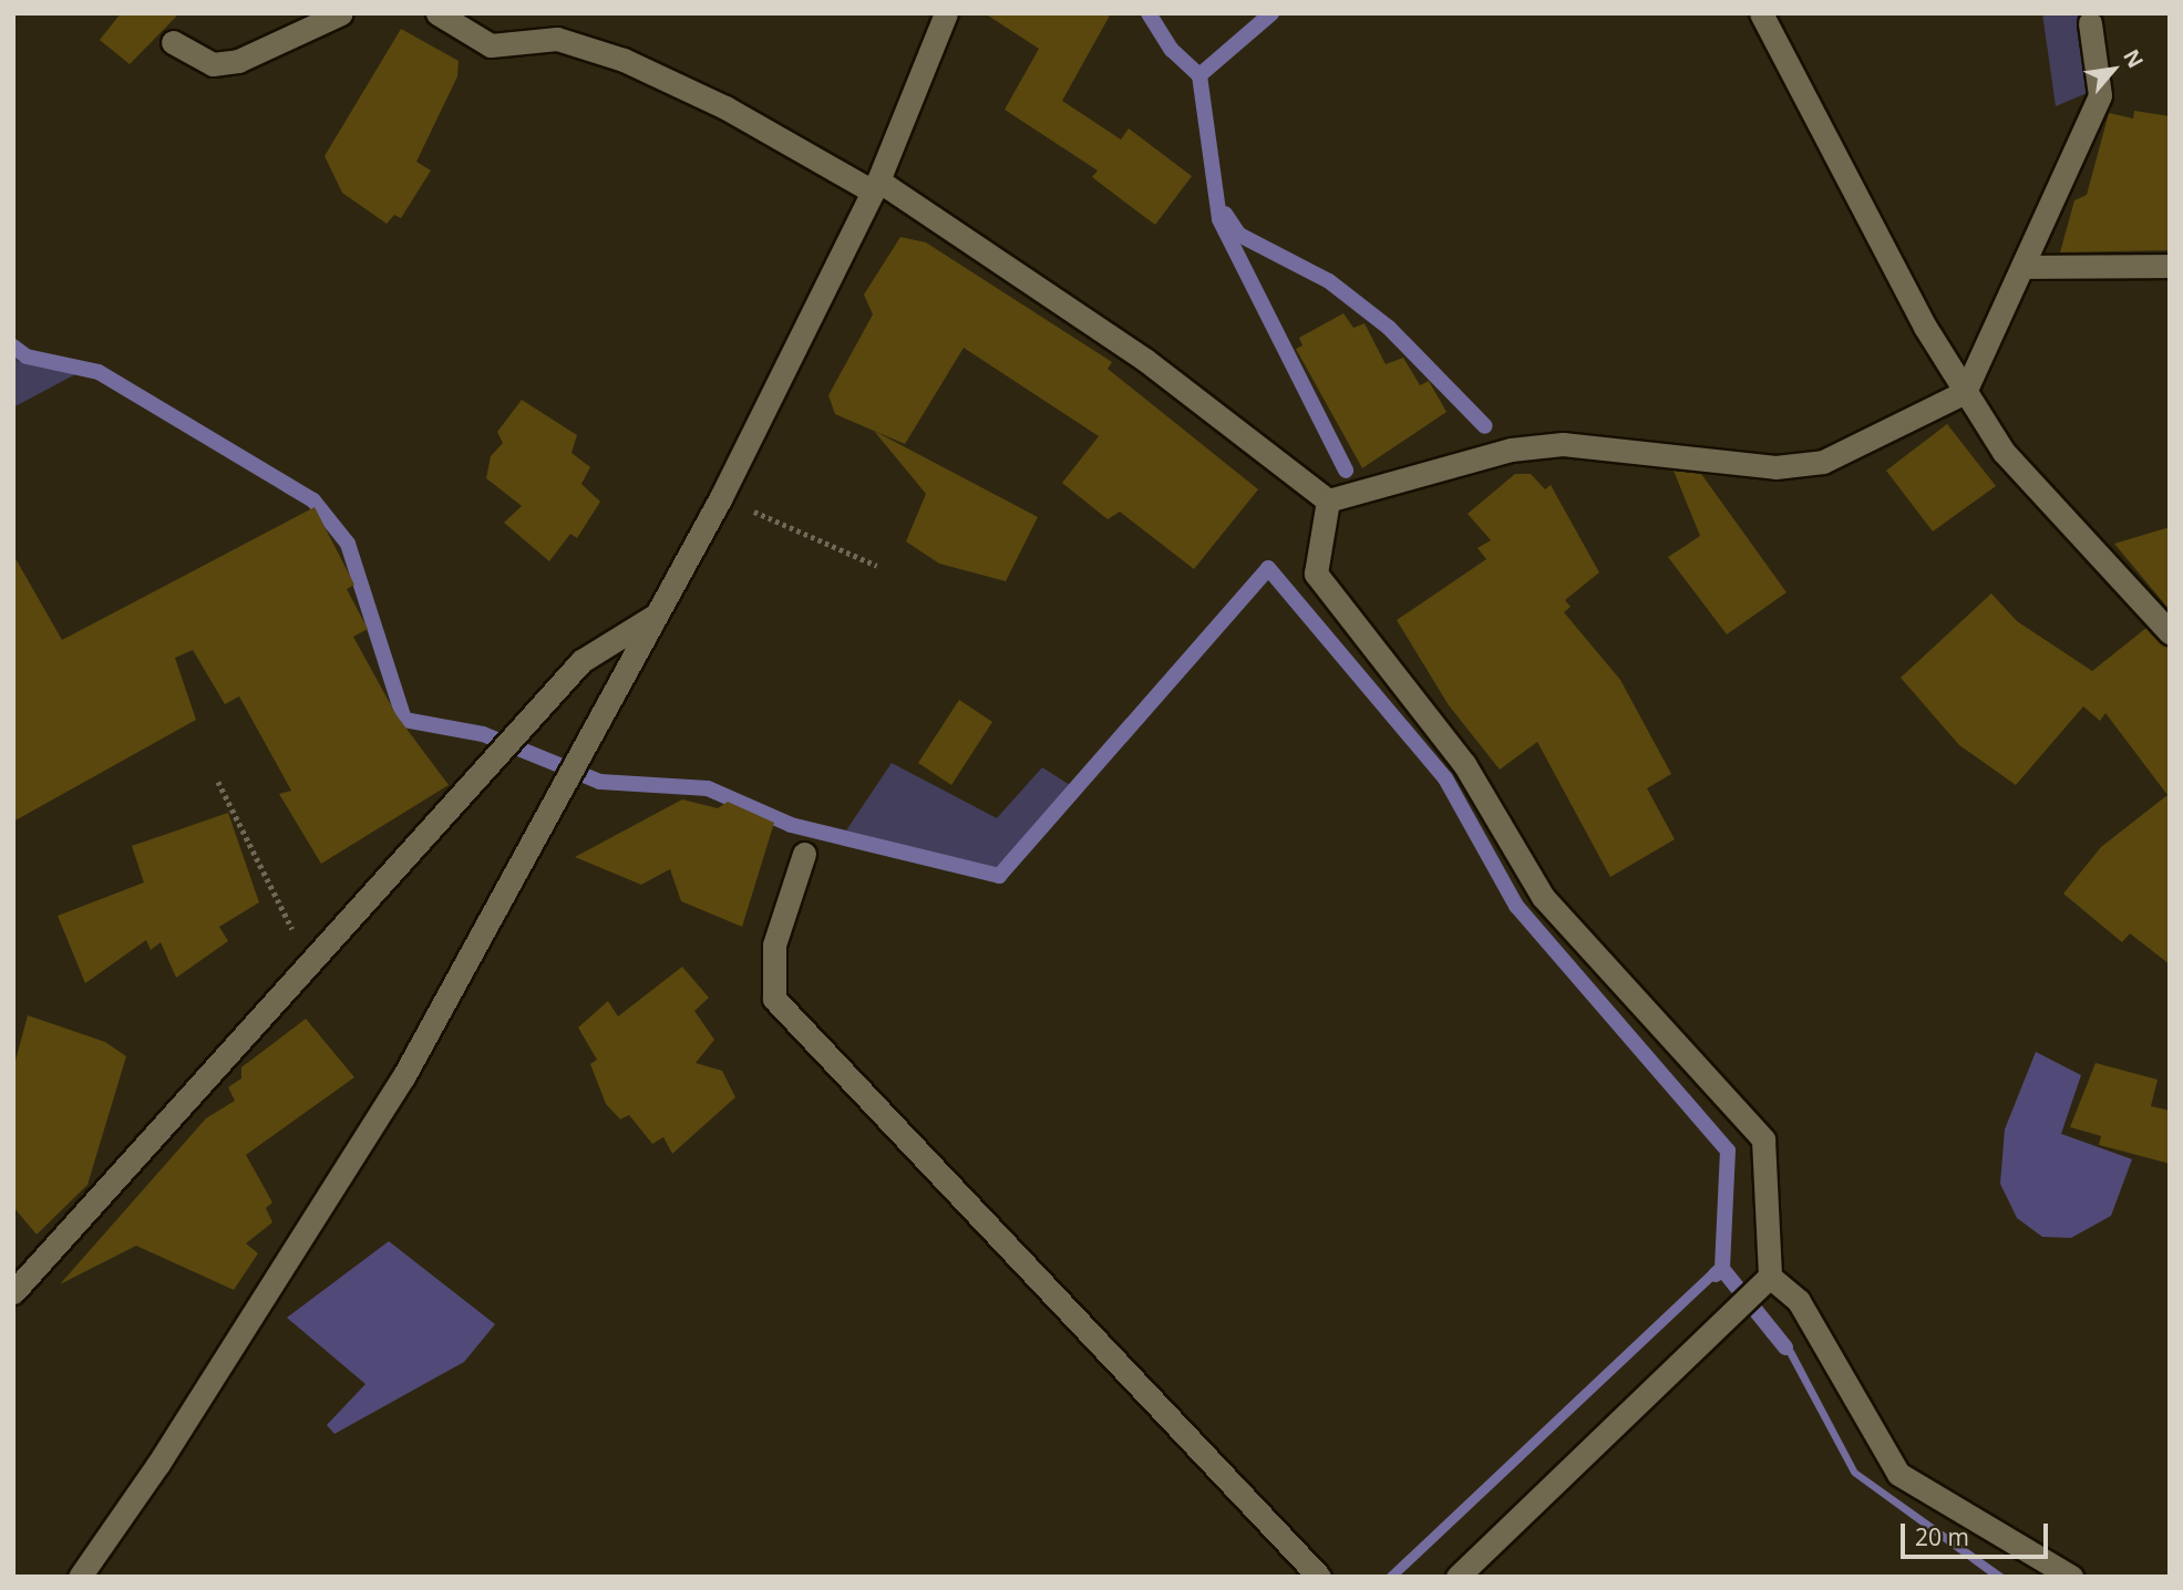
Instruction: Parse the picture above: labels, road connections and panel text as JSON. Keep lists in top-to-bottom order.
{
  "scale_bar": "20 m",
  "north": "top right"
}
